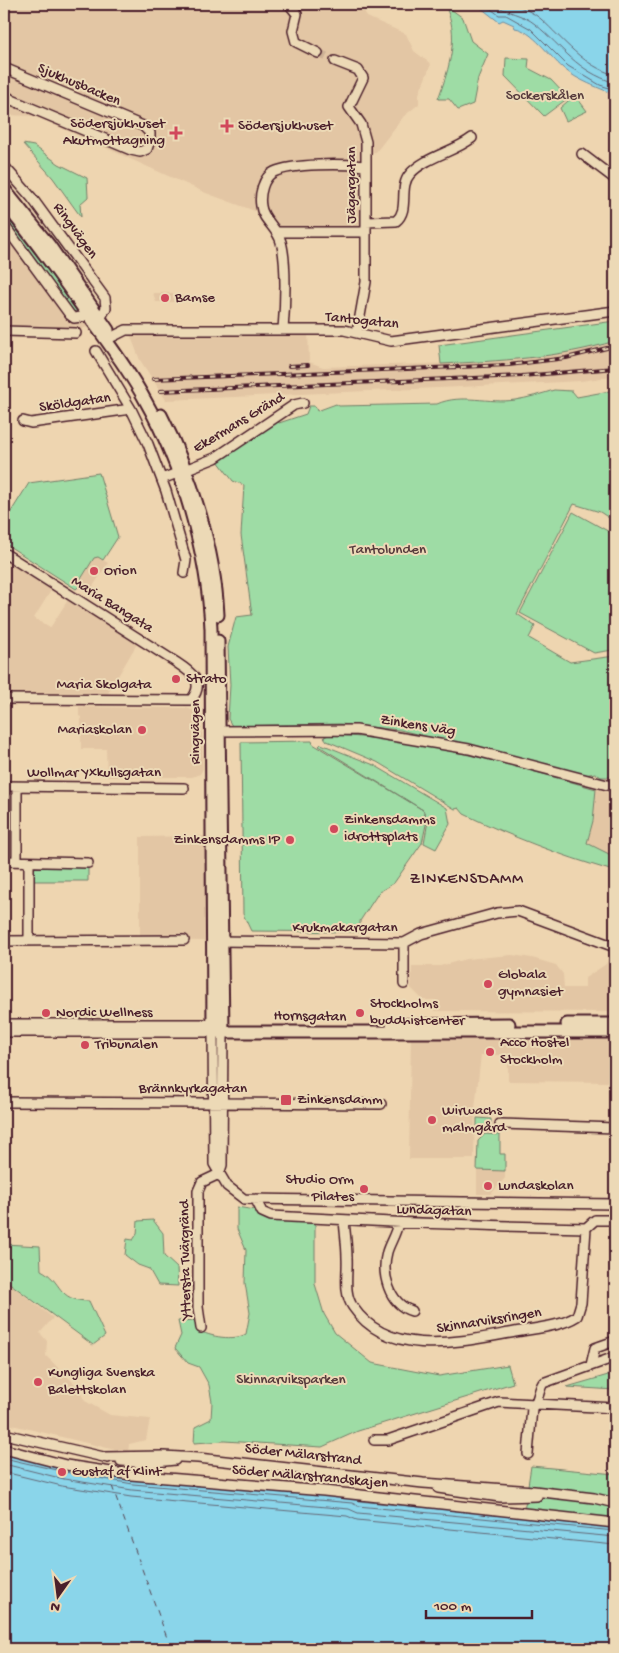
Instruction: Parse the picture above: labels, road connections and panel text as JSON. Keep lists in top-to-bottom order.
{
  "streets": {
    "main road": ["Ringvägen", "Hornsgatan"],
    "street": [
      "Sjukhusbacken",
      "Jägargatan",
      "Tantogatan",
      "Sköldgatan",
      "Ekermans Gränd",
      "Maria Bangata",
      "Maria Skolgata",
      "Zinkens Väg",
      "Wollmar Yxkullsgatan",
      "Krukmakargatan",
      "Brännkyrkagatan",
      "Lundagatan",
      "Yttersta Tvärgränd",
      "Skinnarviksringen",
      "Söder Mälarstrand",
      "Söder Mälarstrandskajen"
    ]
  },
  "crossings": [
    ["Jägargatan", "Tantogatan"],
    ["Ringvägen", "Tantogatan"],
    ["Ringvägen", "Ekermans Gränd"],
    ["Ringvägen", "Zinkens Väg"],
    ["Ringvägen", "Krukmakargatan"],
    ["Ringvägen", "Hornsgatan"],
    ["Ringvägen", "Brännkyrkagatan"],
    ["Ringvägen", "Lundagatan"],
    ["Ringvägen", "Yttersta Tvärgränd"],
    ["Maria Bangata", "Maria Skolgata"],
    ["Lundagatan", "Skinnarviksringen"]
  ],
  "districts": ["ZINKENSDAMM"],
  "parks": ["Sockerskålen", "Tantolunden", "Skinnarviksparken"],
  "places": {
    "health": ["Södersjukhuset", "Södersjukhuset Akutmottagning"],
    "other": [
      "Bamse",
      "Orion",
      "Strato",
      "Mariaskolan",
      "Zinkensdamms idrottsplats",
      "Zinkensdamms IP",
      "Globala gymnasiet",
      "Nordic Wellness",
      "Stockholms buddhistcenter",
      "Tribunalen",
      "Acco Hostel Stockholm",
      "Wirwachs malmgård",
      "Lundaskolan",
      "Studio Orm Pilates",
      "Kungliga Svenska Balettskolan",
      "Gustaf af Klint"
    ],
    "transit": ["Zinkensdamm"]
  },
  "scale_bar": "100 m",
  "north": "bottom"
}
